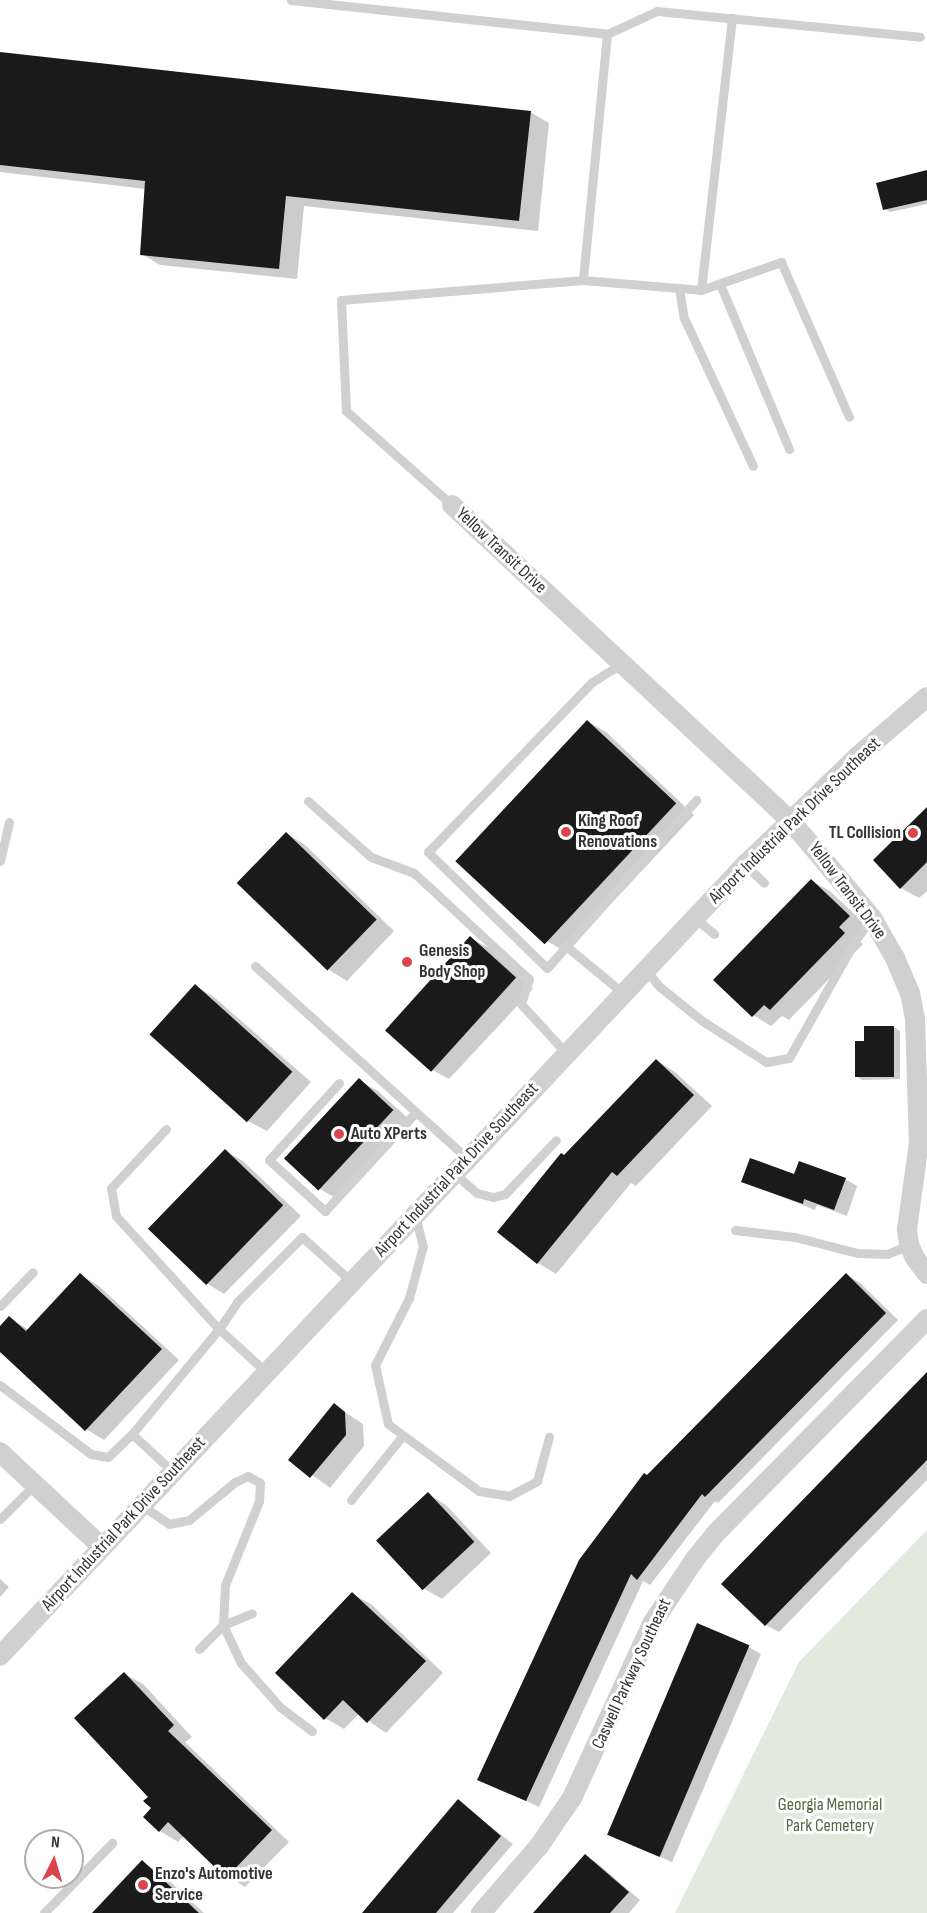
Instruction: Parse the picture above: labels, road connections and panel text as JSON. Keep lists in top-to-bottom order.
{
  "streets": {
    "street": ["Yellow Transit Drive", "Airport Industrial Park Drive Southeast", "Caswell Parkway Southeast"]
  },
  "crossings": [
    ["Yellow Transit Drive", "Airport Industrial Park Drive Southeast"]
  ],
  "parks": ["Georgia Memorial Park Cemetery"],
  "places": [
    "King Roof Renovations",
    "TL Collision",
    "Genesis Body Shop",
    "Auto XPerts",
    "Enzo's Automotive Service"
  ],
  "north": "top"
}
